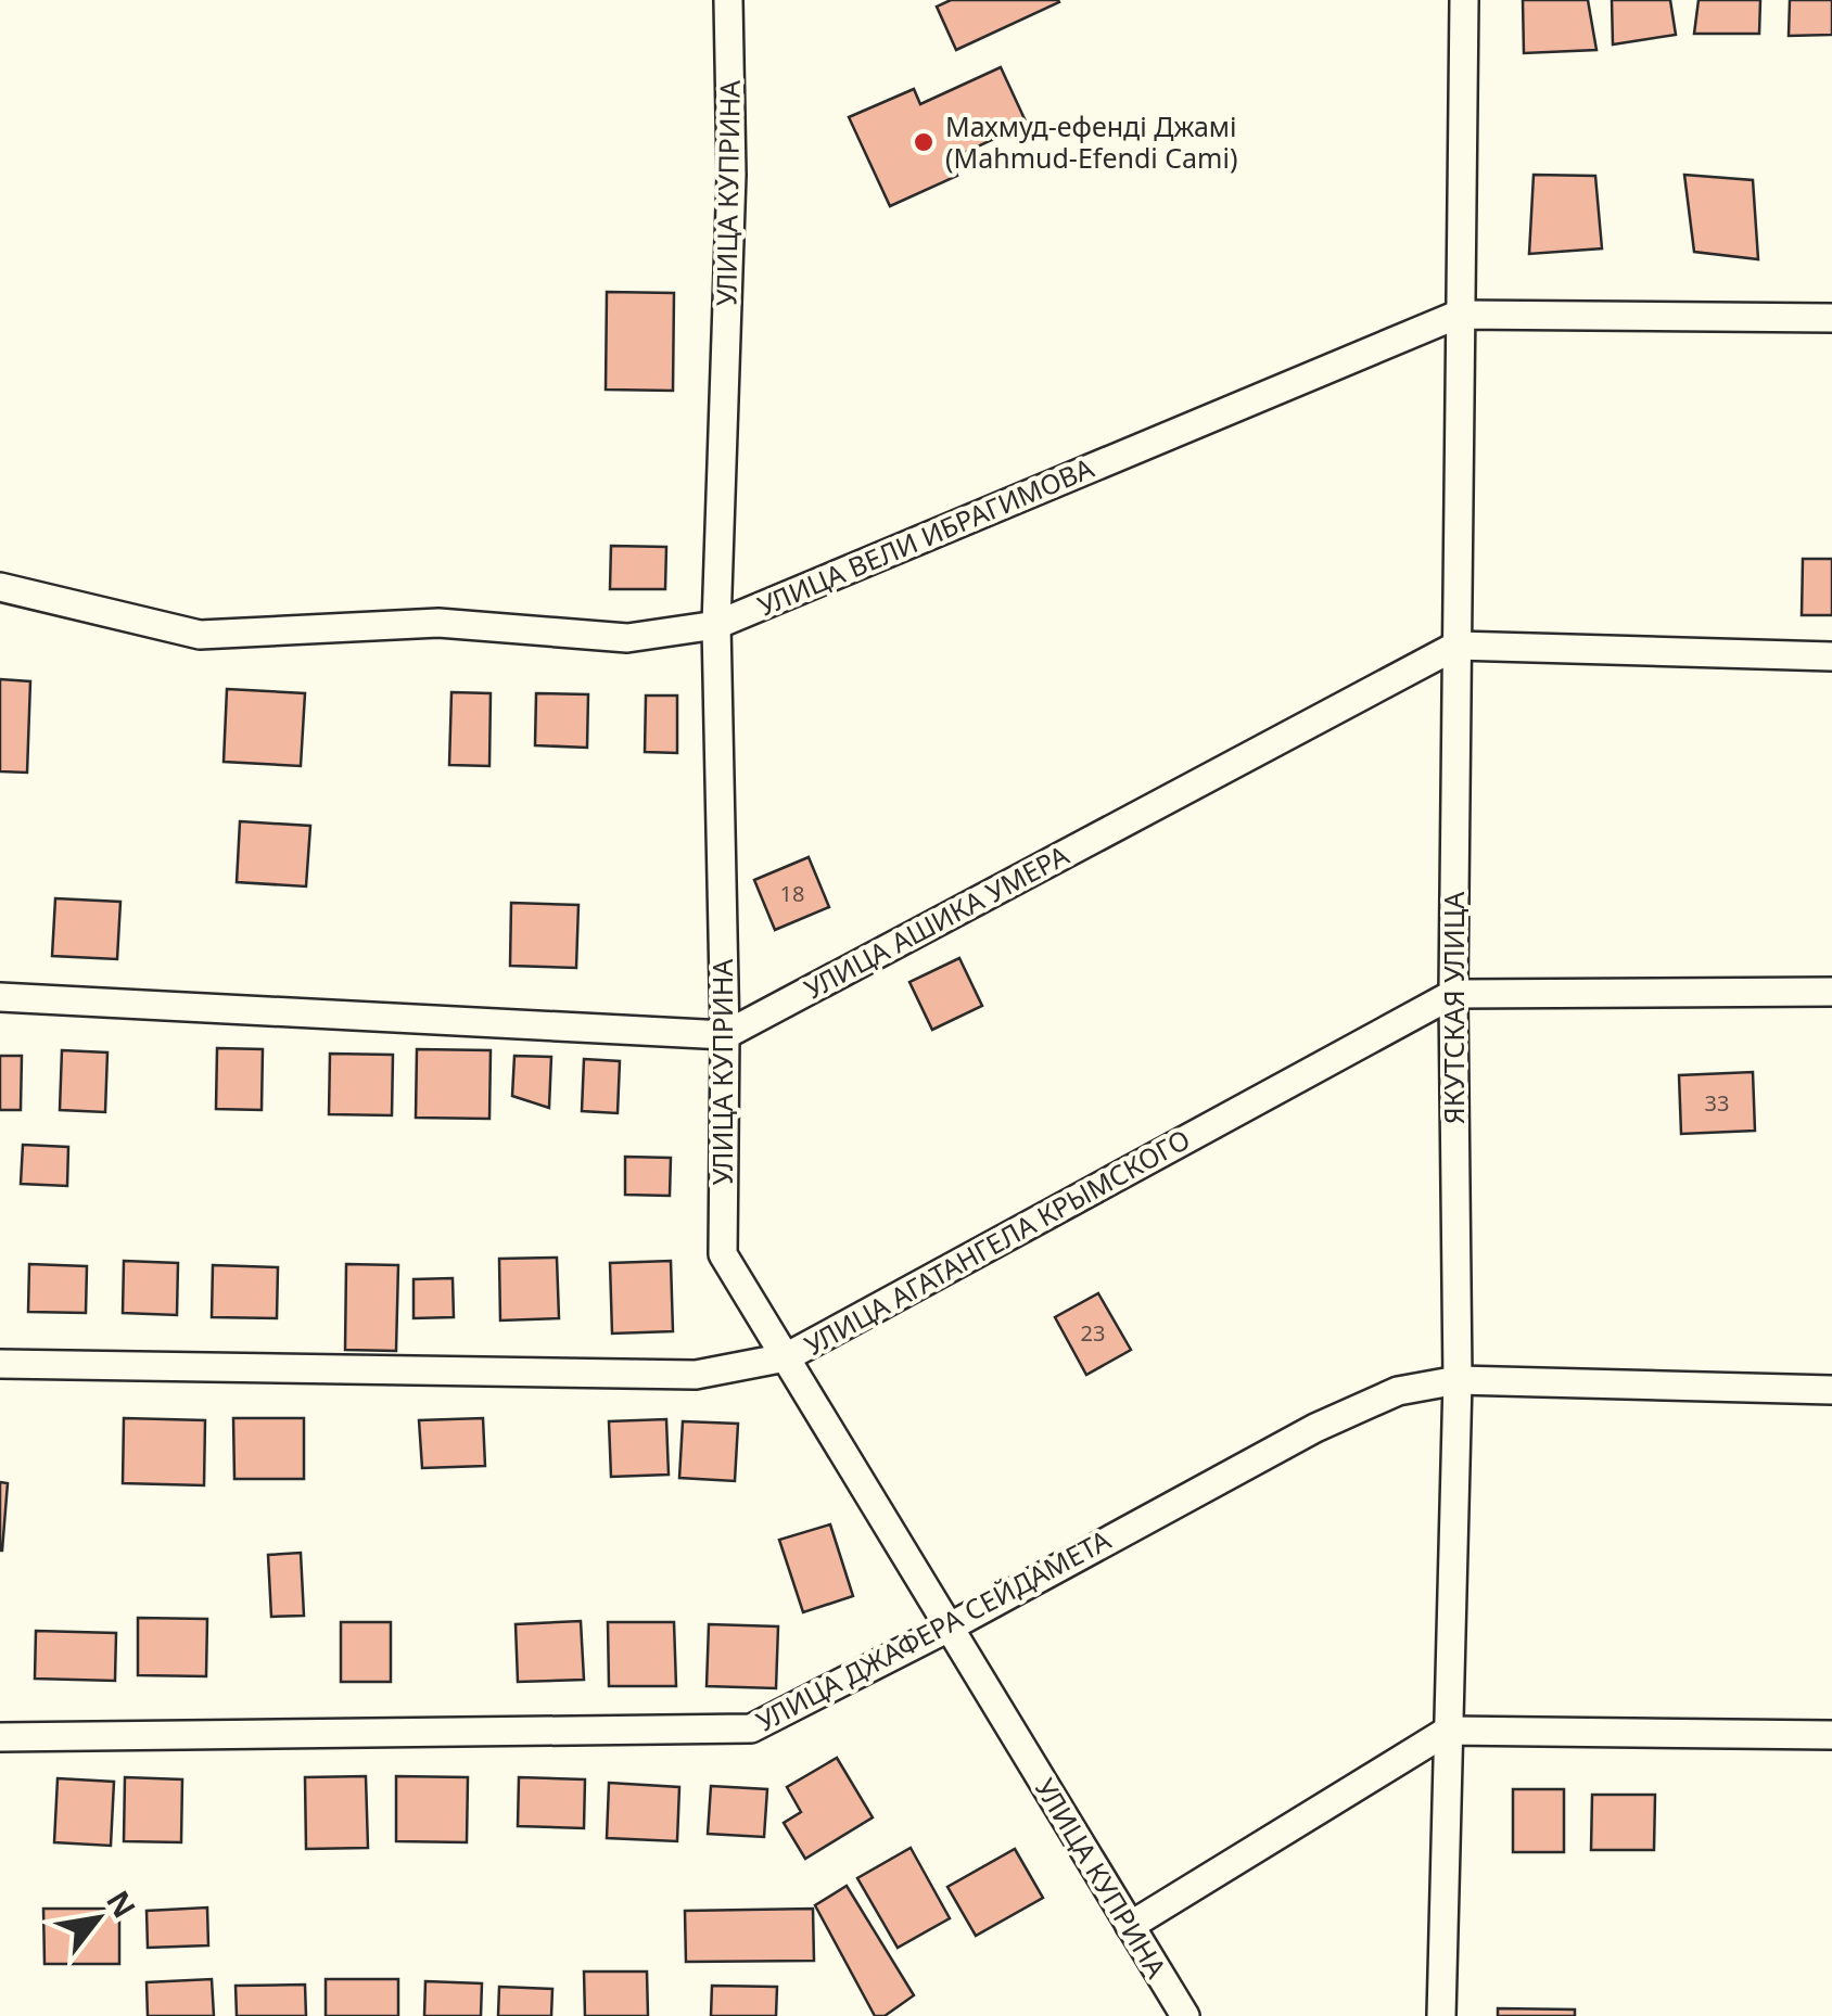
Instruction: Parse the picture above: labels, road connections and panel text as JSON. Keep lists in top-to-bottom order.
{
  "streets": {
    "street": [
      "УЛИЦА КУПРИНА",
      "УЛИЦА ВЕЛИ ИБРАГИМОВА",
      "УЛИЦА АШИКА УМЕРА",
      "ЯКУТСКАЯ УЛИЦА",
      "УЛИЦА АГАТАНГЕЛА КРЫМСКОГО",
      "УЛИЦА ДЖАФЕРА СЕЙДАМЕТА"
    ]
  },
  "crossings": [
    ["УЛИЦА КУПРИНА", "УЛИЦА ВЕЛИ ИБРАГИМОВА"],
    ["УЛИЦА КУПРИНА", "УЛИЦА АШИКА УМЕРА"],
    ["УЛИЦА КУПРИНА", "УЛИЦА АГАТАНГЕЛА КРЫМСКОГО"],
    ["УЛИЦА КУПРИНА", "УЛИЦА ДЖАФЕРА СЕЙДАМЕТА"],
    ["УЛИЦА ВЕЛИ ИБРАГИМОВА", "ЯКУТСКАЯ УЛИЦА"],
    ["УЛИЦА АШИКА УМЕРА", "ЯКУТСКАЯ УЛИЦА"],
    ["ЯКУТСКАЯ УЛИЦА", "УЛИЦА АГАТАНГЕЛА КРЫМСКОГО"],
    ["ЯКУТСКАЯ УЛИЦА", "УЛИЦА ДЖАФЕРА СЕЙДАМЕТА"]
  ],
  "places": ["Махмуд-ефенді Джамі (Mahmud-Efendi Cami)"],
  "house_numbers": ["18", "33", "23"],
  "north": "top right"
}
